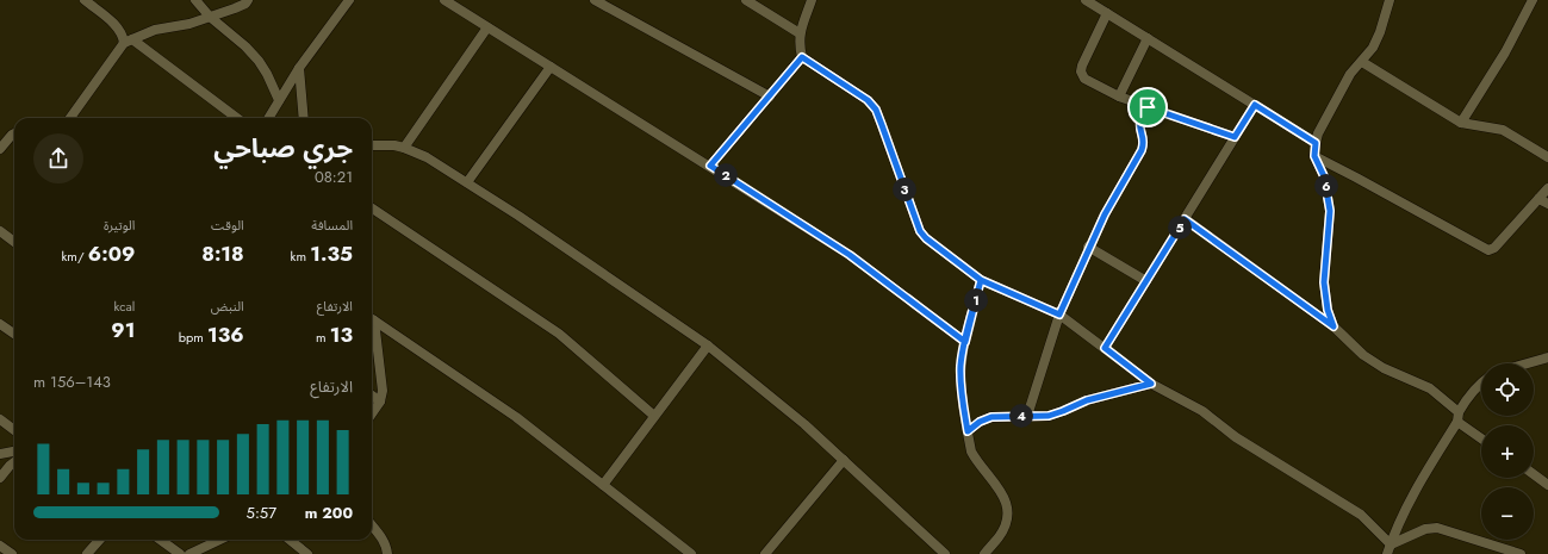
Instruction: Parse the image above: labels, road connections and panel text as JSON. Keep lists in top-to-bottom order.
{
  "page": {
    "heading": ["جري صباحي", "08:21"],
    "pins": [
      "2",
      "6",
      "3",
      "5",
      "1",
      "4"
    ],
    "stats": [
      ["المسافة", "1.35 km"],
      ["الوقت", "8:18"],
      ["الوتيرة", "6:09 /km"],
      ["الارتفاع", "13 m"],
      ["النبض", "136 bpm"],
      ["kcal", "91"]
    ],
    "chart": ["الارتفاع", "143–156 m"],
    "map_buttons": ["+", "−"],
    "list": [
      {
        "name": "200 m",
        "note": "5:57"
      }
    ]
  }
}
